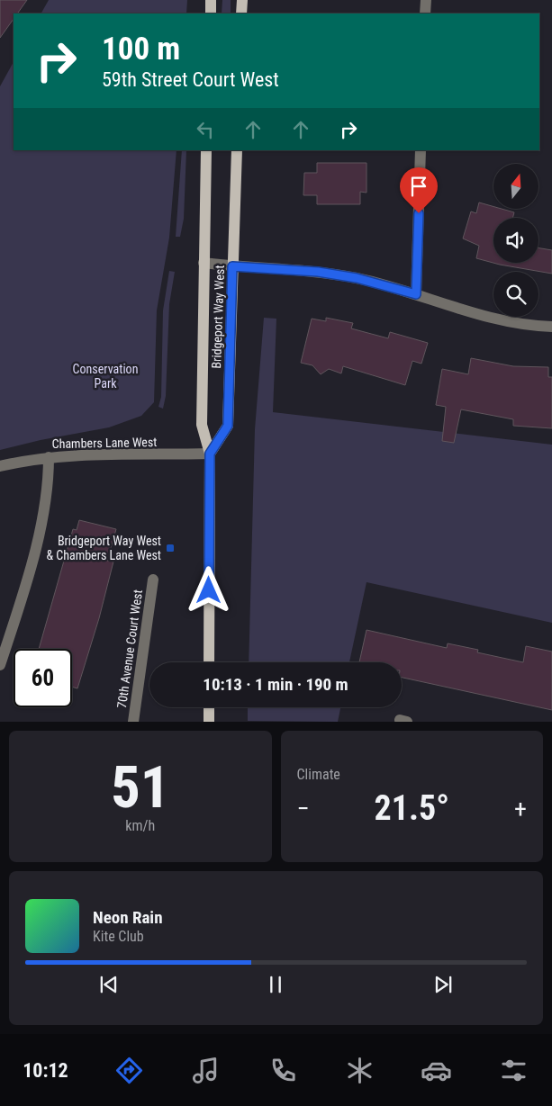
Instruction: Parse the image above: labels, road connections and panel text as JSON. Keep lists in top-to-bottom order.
{
  "streets": {
    "main road": ["Bridgeport Way West"],
    "street": ["Chambers Lane West", "70th Avenue Court West"]
  },
  "crossings": [
    ["Bridgeport Way West", "Chambers Lane West"]
  ],
  "parks": ["Conservation Park"],
  "places": {
    "transit": ["Bridgeport Way West & Chambers Lane West"]
  },
  "north": "top",
  "page": {
    "turn": ["100 m", "59th Street Court West"],
    "limit": "60",
    "trip": "10:13 · 1 min · 190 m",
    "tile": [
      ["51", "km/h"],
      "Climate"
    ],
    "heat": ["−", "21.5°", "+"],
    "song": ["Neon Rain", "Kite Club"],
    "tabs": "10:12"
  }
}
